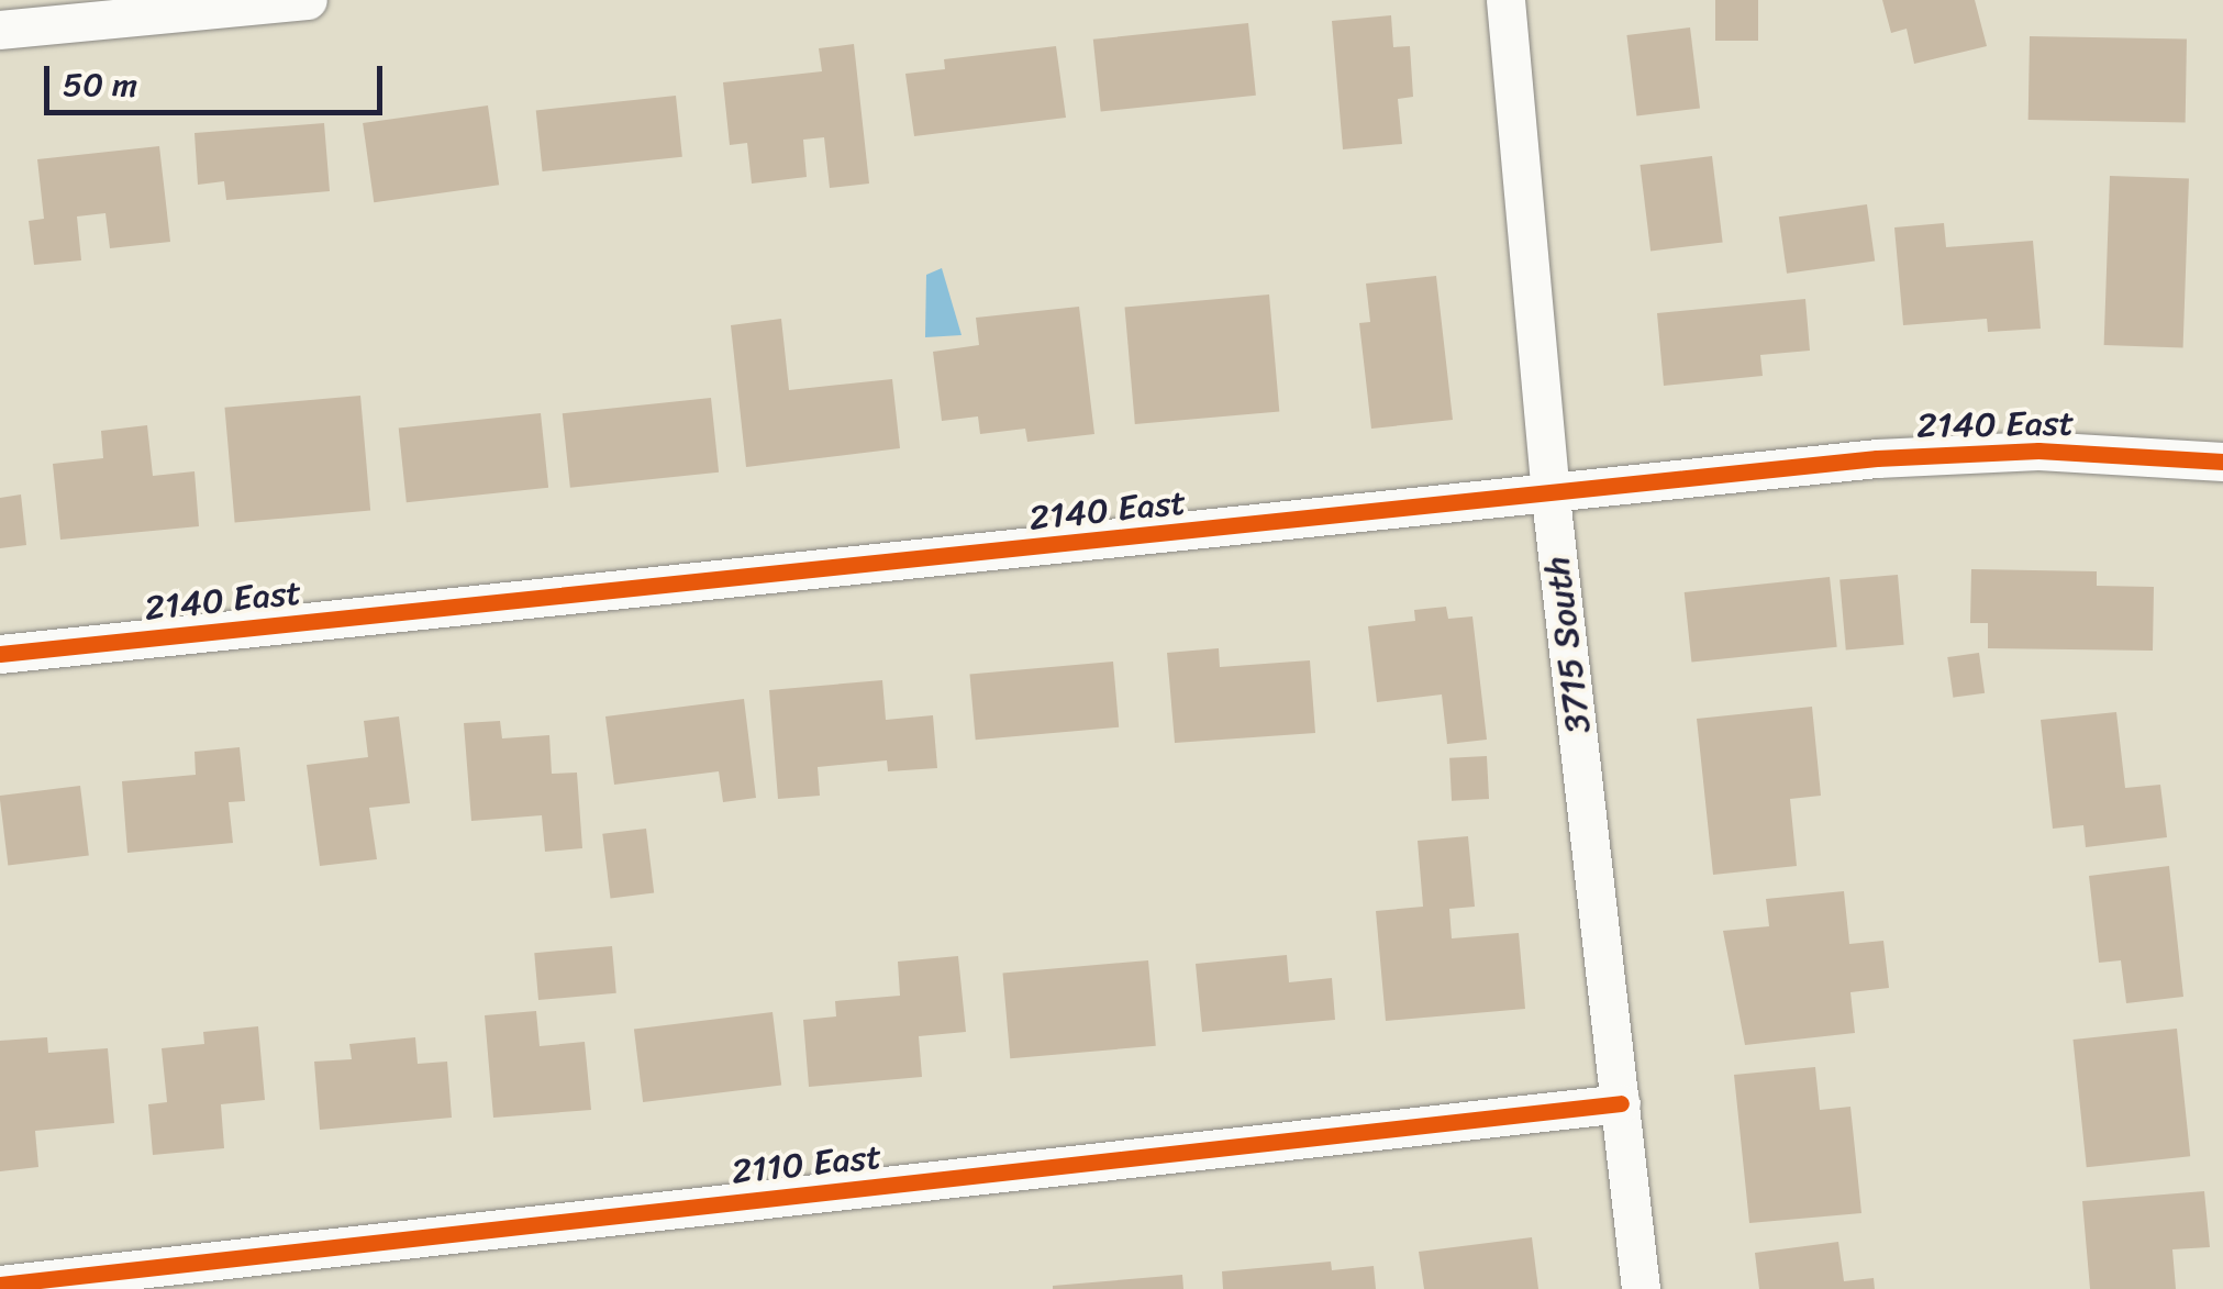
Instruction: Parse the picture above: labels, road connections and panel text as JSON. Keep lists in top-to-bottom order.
{
  "streets": {
    "street": ["2140 East", "3715 South", "2110 East"]
  },
  "crossings": [
    ["2140 East", "3715 South"],
    ["3715 South", "2110 East"]
  ],
  "scale_bar": "50 m"
}
